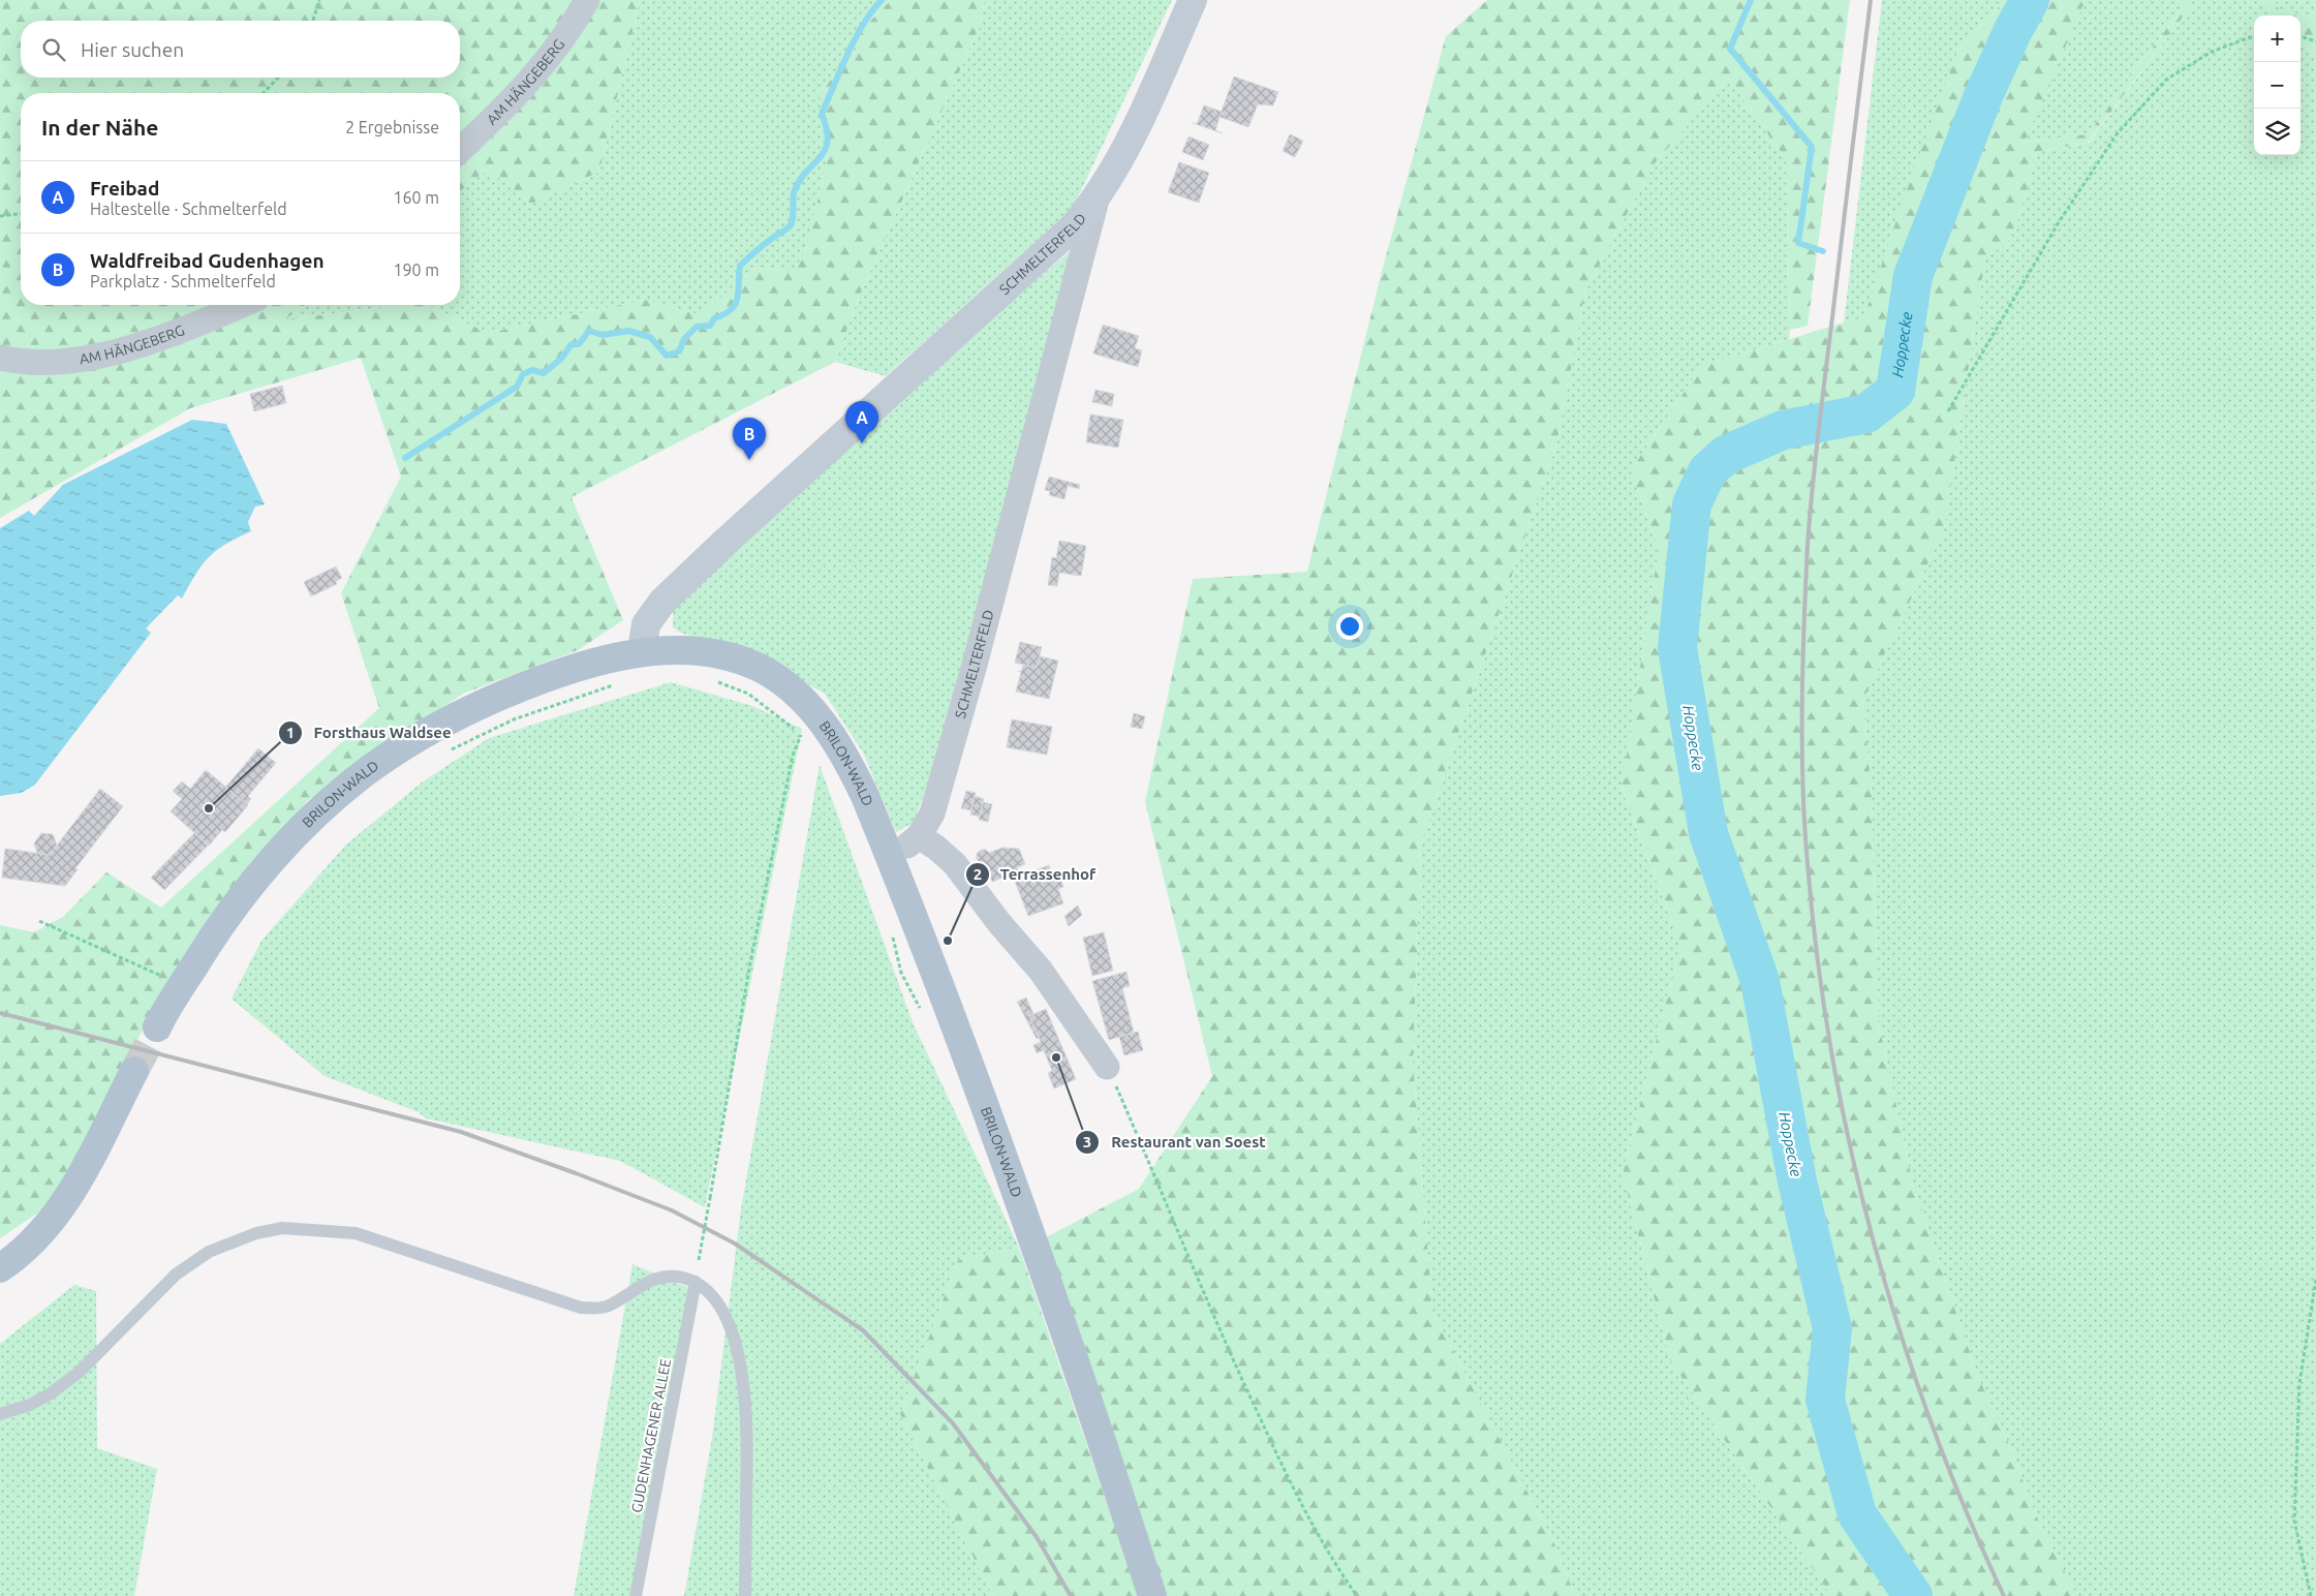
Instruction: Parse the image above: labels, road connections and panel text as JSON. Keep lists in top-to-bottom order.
{
  "streets": {
    "main road": ["SCHMELTERFELD", "BRILON-WALD"],
    "street": ["AM HÄNGEBERG"],
    "lane": ["GUDENHAGENER ALLEE"]
  },
  "crossings": [
    ["SCHMELTERFELD", "BRILON-WALD"]
  ],
  "water": ["Hoppecke"],
  "places": ["Forsthaus Waldsee", "Terrassenhof", "Restaurant van Soest"],
  "page": {
    "map_buttons": ["+", "−"],
    "search": "Hier suchen",
    "heading": ["In der Nähe", "2 Ergebnisse"],
    "list": [
      {
        "mark": "A",
        "name": "Freibad",
        "note": "Haltestelle · Schmelterfeld",
        "value": "160 m"
      },
      {
        "mark": "B",
        "name": "Waldfreibad Gudenhagen",
        "note": "Parkplatz · Schmelterfeld",
        "value": "190 m"
      }
    ],
    "pins": ["A", "B"]
  }
}
